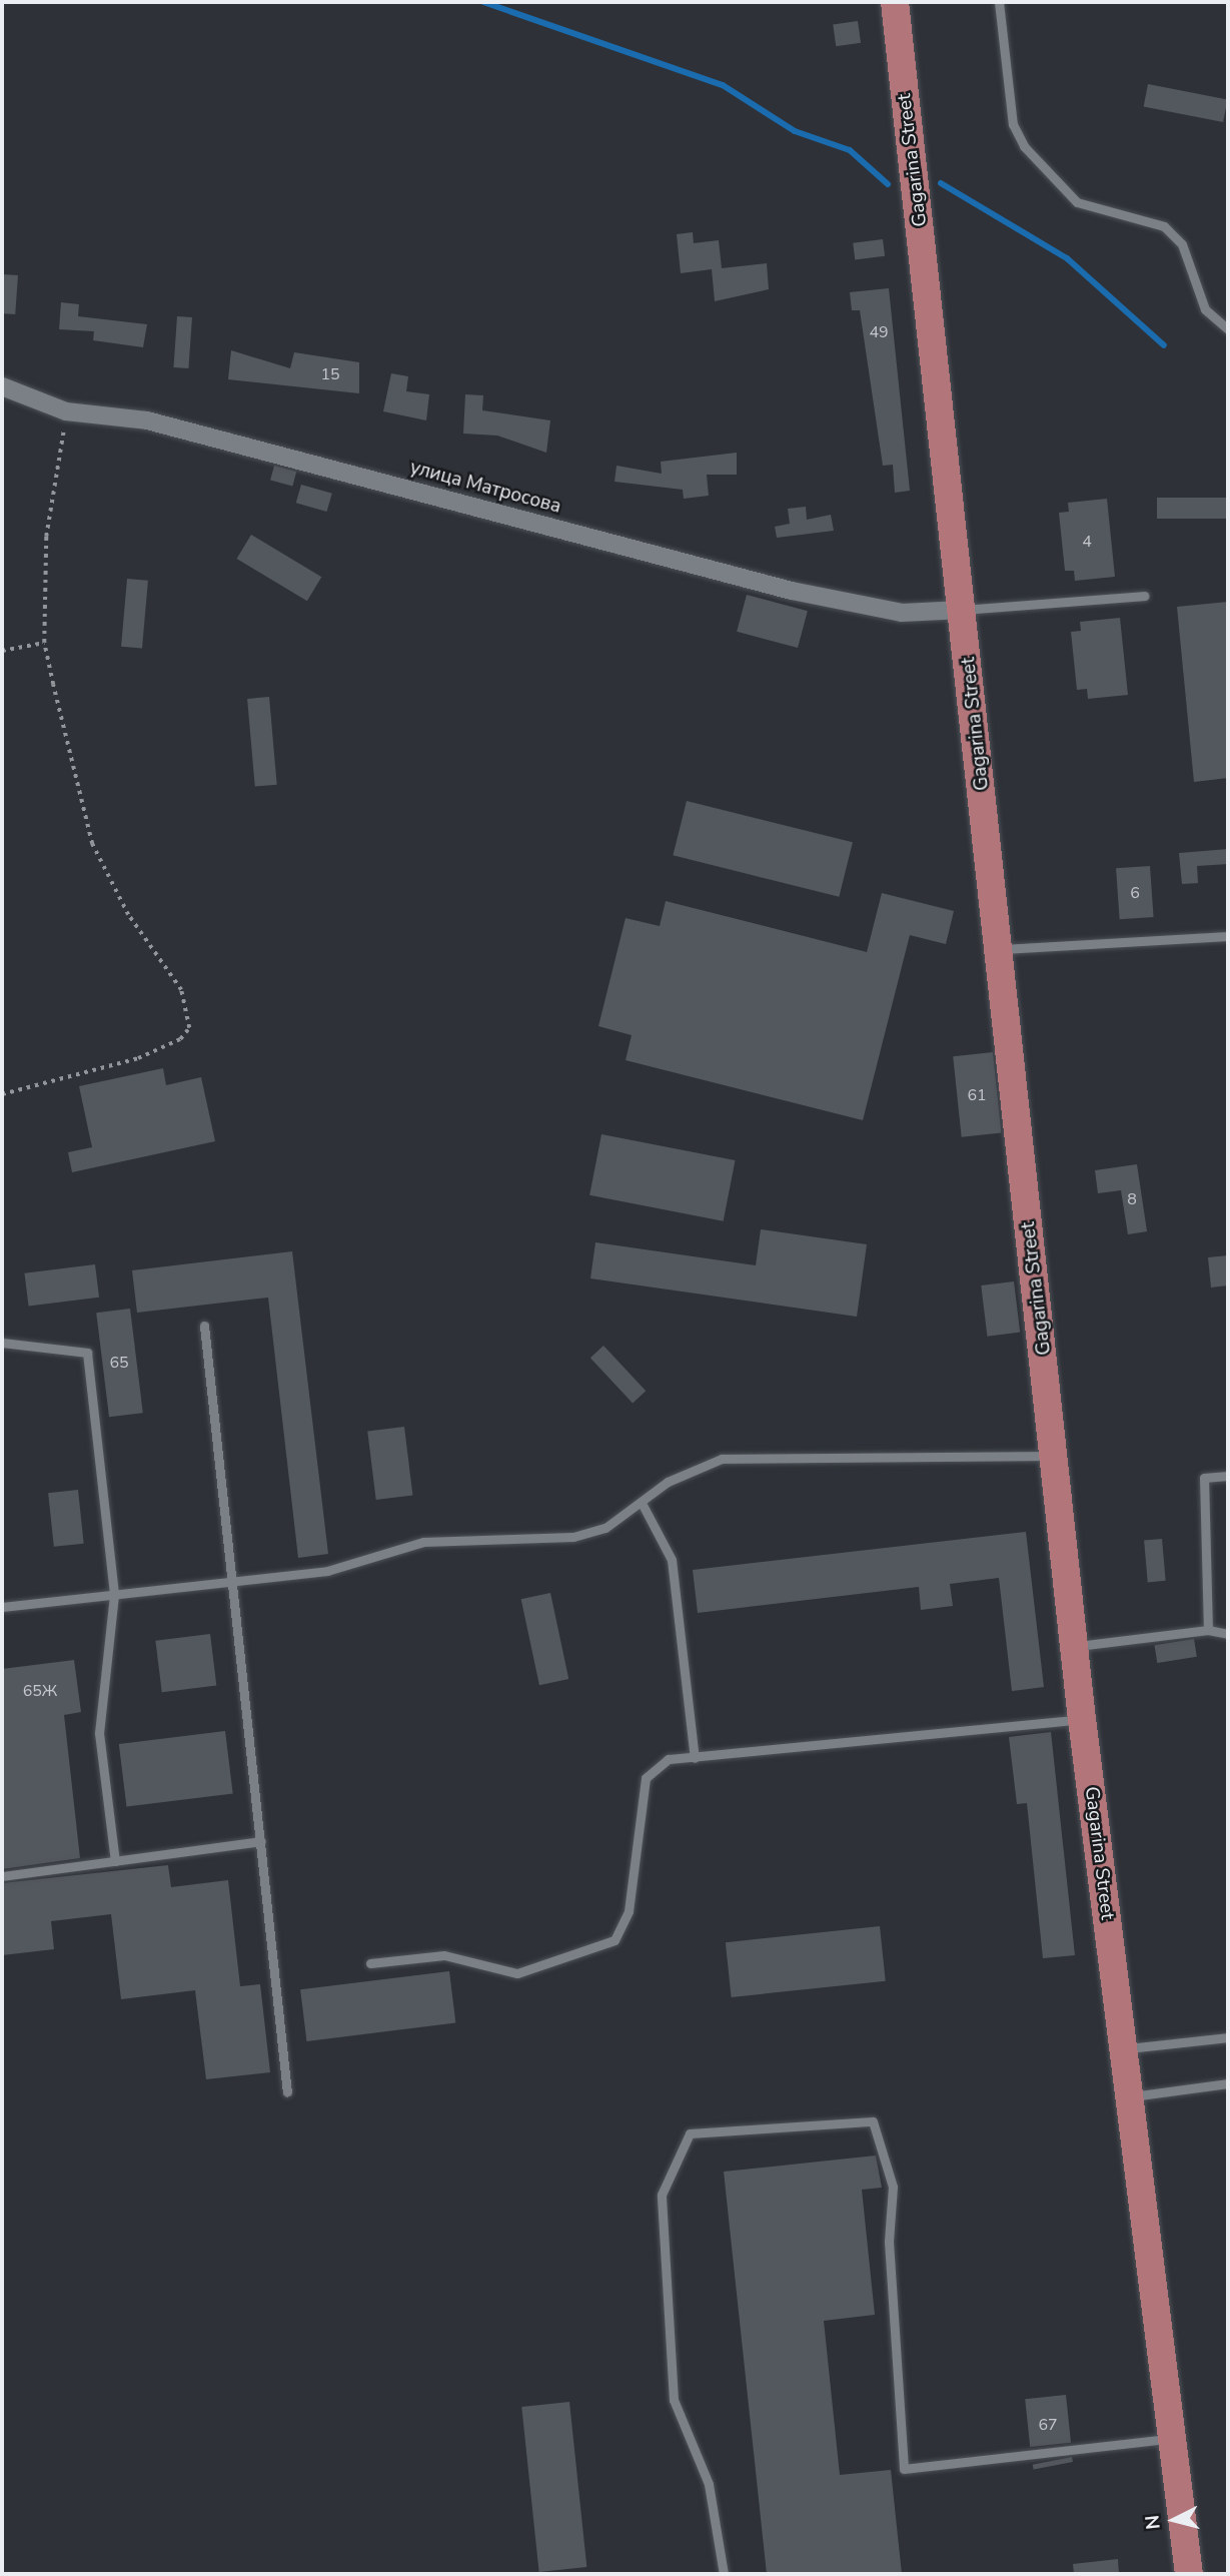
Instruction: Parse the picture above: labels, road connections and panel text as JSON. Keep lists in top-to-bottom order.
{
  "streets": {
    "main road": ["Gagarina Street"],
    "street": ["улица Матросова"]
  },
  "crossings": [
    ["Gagarina Street", "улица Матросова"]
  ],
  "house_numbers": [
    "49",
    "15",
    "4",
    "6",
    "61",
    "8",
    "65",
    "65Ж",
    "67"
  ],
  "north": "left"
}
